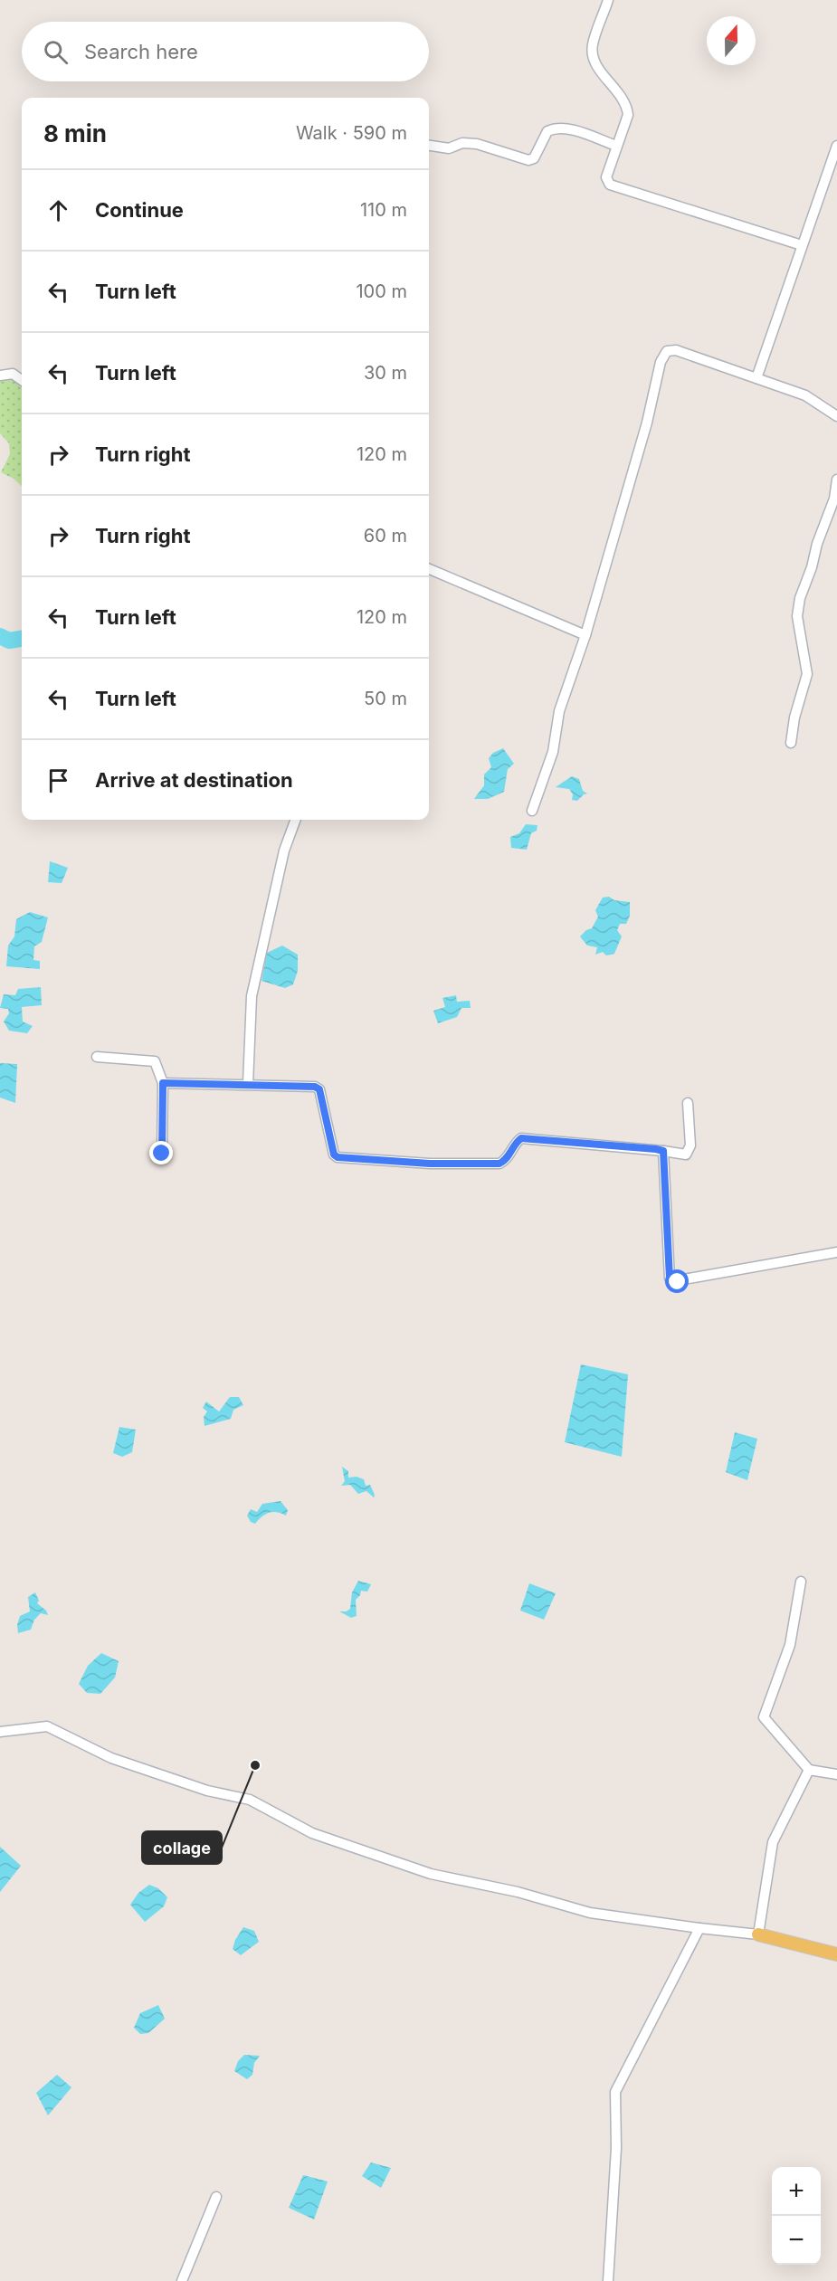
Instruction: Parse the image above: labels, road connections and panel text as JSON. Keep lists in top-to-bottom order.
{
  "places": ["collage"],
  "north": "top",
  "page": {
    "search": "Search here",
    "heading": ["8 min", "Walk · 590 m"],
    "list": [
      ["Continue", "110 m"],
      ["Turn left", "100 m"],
      ["Turn left", "30 m"],
      ["Turn right", "120 m"],
      ["Turn right", "60 m"],
      ["Turn left", "120 m"],
      ["Turn left", "50 m"],
      "Arrive at destination"
    ],
    "map_buttons": ["+", "−"]
  }
}
